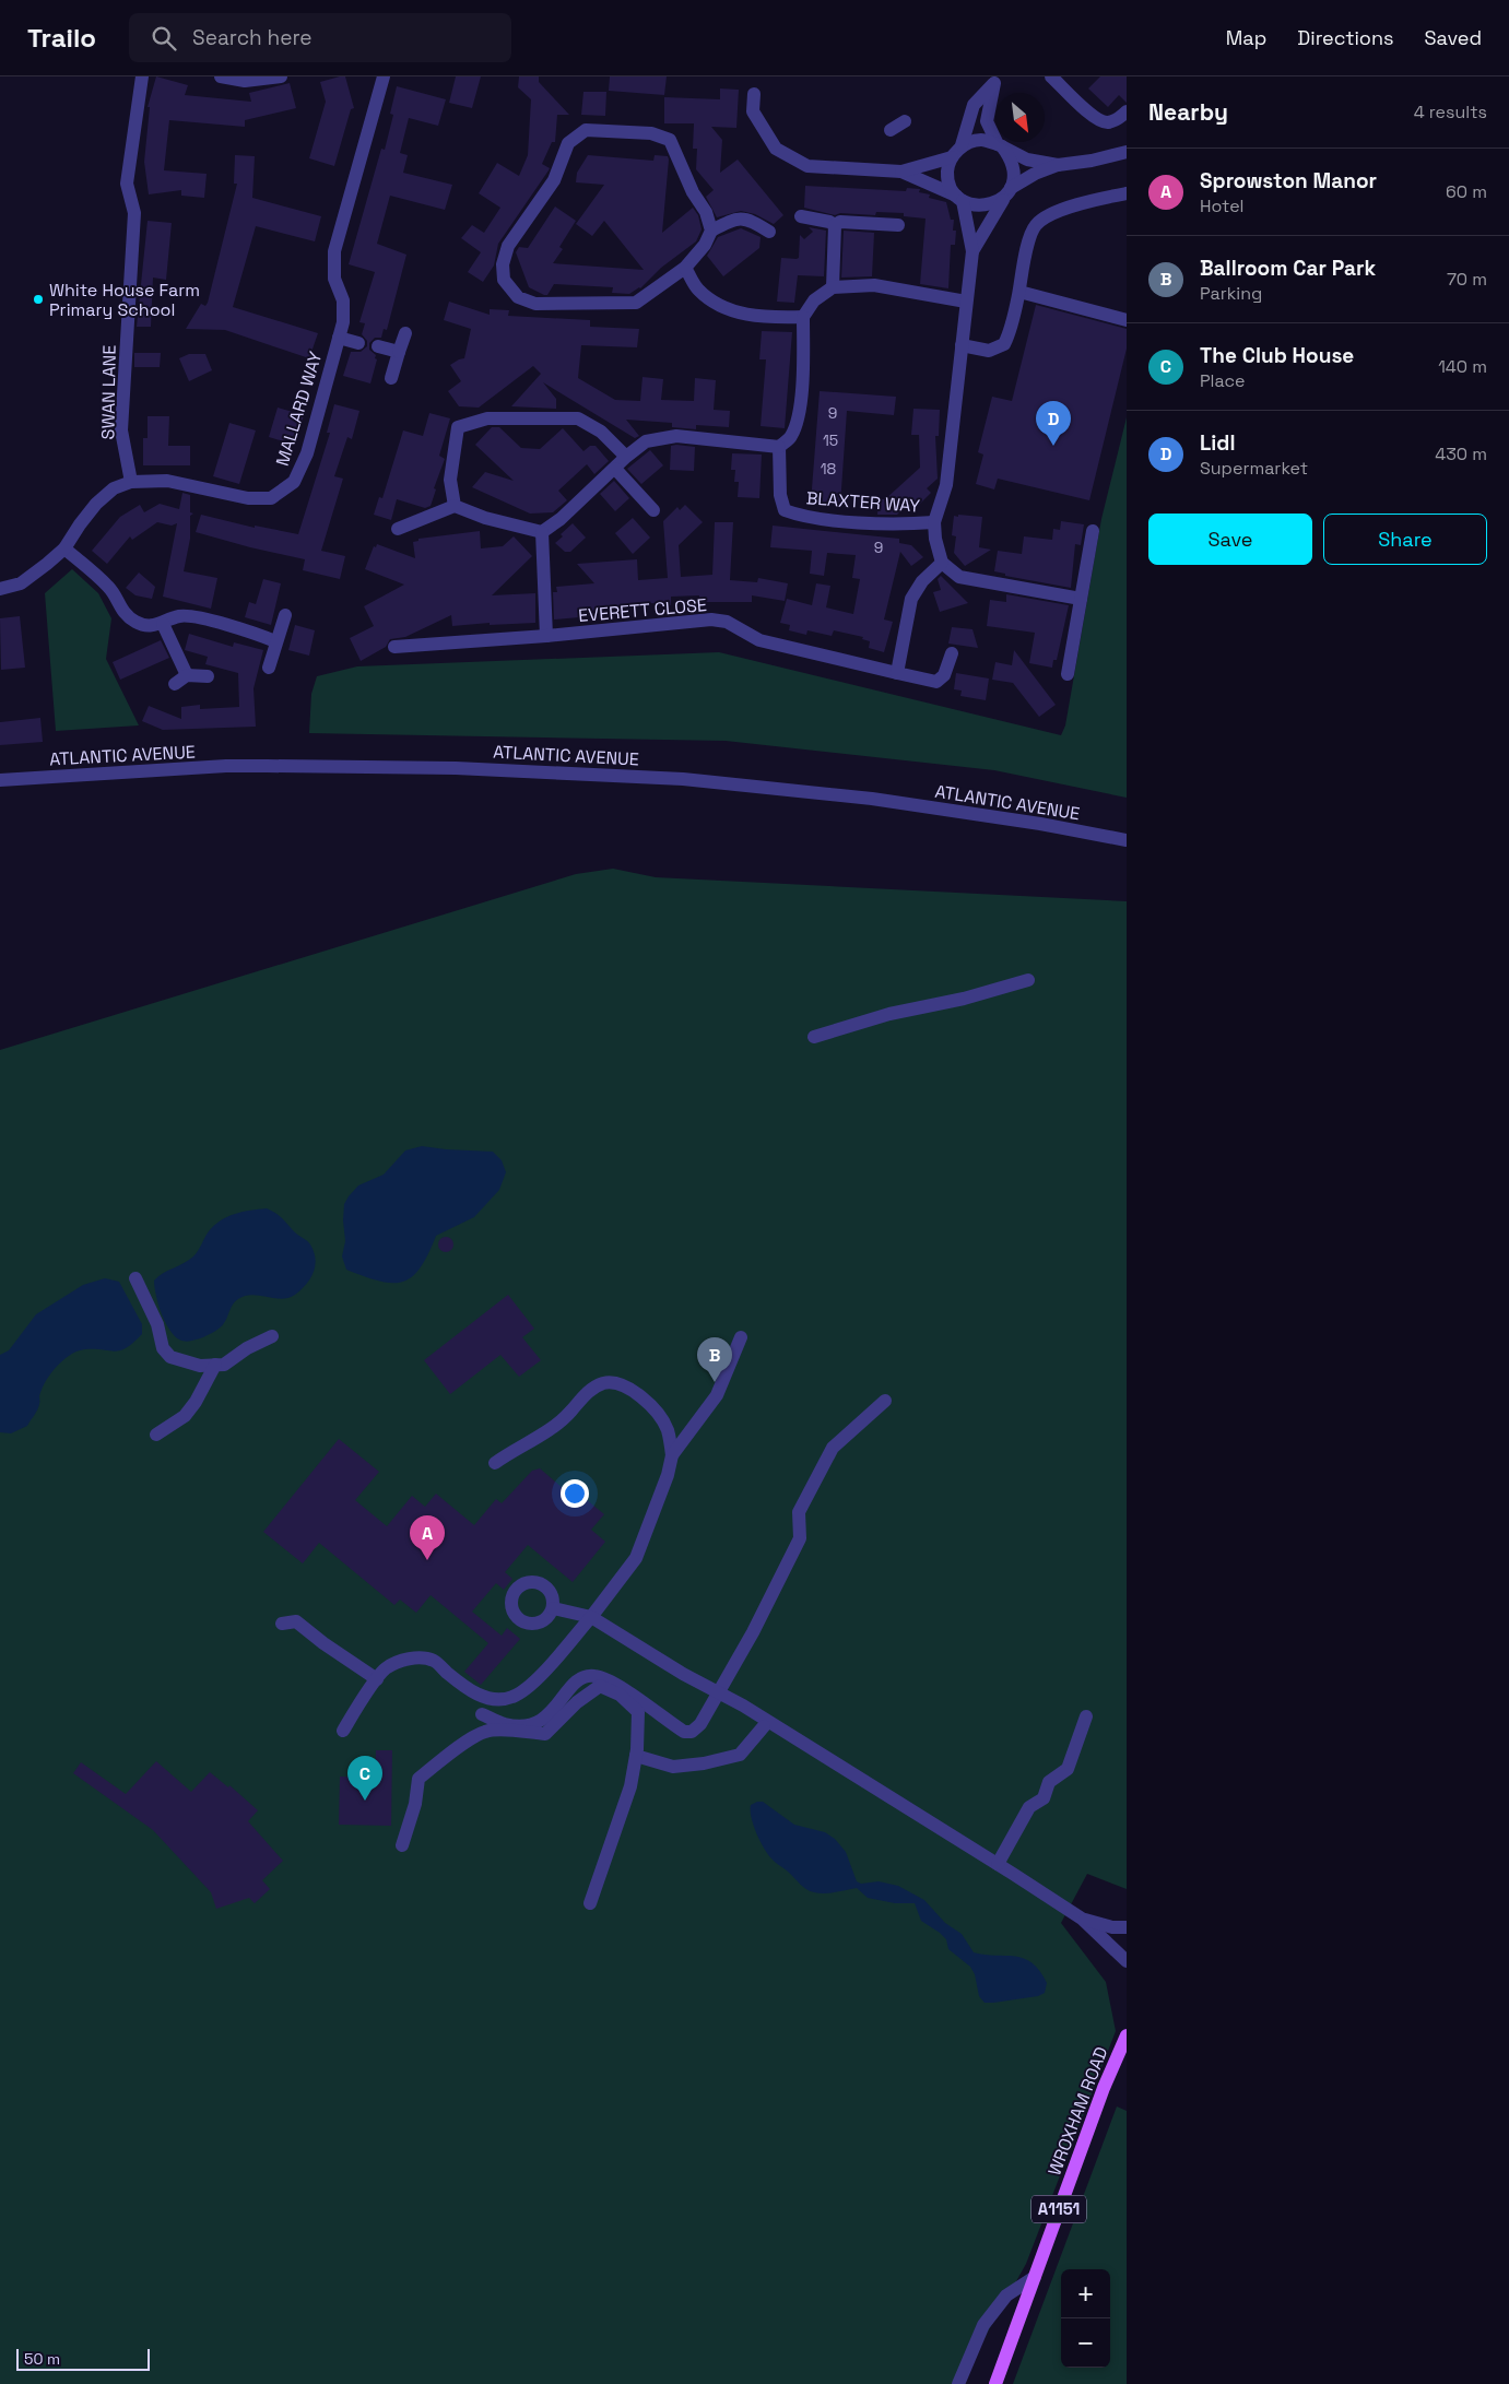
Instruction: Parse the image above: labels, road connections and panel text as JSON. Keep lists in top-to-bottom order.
{
  "streets": {
    "main road": ["WROXHAM ROAD", "A1151"],
    "street": [
      "SWAN LANE",
      "MALLARD WAY",
      "BLAXTER WAY",
      "EVERETT CLOSE",
      "ATLANTIC AVENUE"
    ]
  },
  "crossings": [
    ["SWAN LANE", "MALLARD WAY"]
  ],
  "places": ["White House Farm Primary School"],
  "house_numbers": [
    "9",
    "15",
    "18",
    "9"
  ],
  "scale_bar": "50 m",
  "north": "bottom right",
  "page": {
    "header": "Trailo",
    "search": "Search here",
    "nav": ["Map", "Directions", "Saved"],
    "heading": ["Nearby", "4 results"],
    "list": [
      {
        "mark": "A",
        "name": "Sprowston Manor",
        "note": "Hotel",
        "value": "60 m"
      },
      {
        "mark": "B",
        "name": "Ballroom Car Park",
        "note": "Parking",
        "value": "70 m"
      },
      {
        "mark": "C",
        "name": "The Club House",
        "note": "Place",
        "value": "140 m"
      },
      {
        "mark": "D",
        "name": "Lidl",
        "note": "Supermarket",
        "value": "430 m"
      }
    ],
    "pins": [
      "D",
      "B",
      "A",
      "C"
    ],
    "buttons": ["Save", "Share"],
    "map_buttons": ["+", "−"],
    "scale": "50 m"
  }
}
